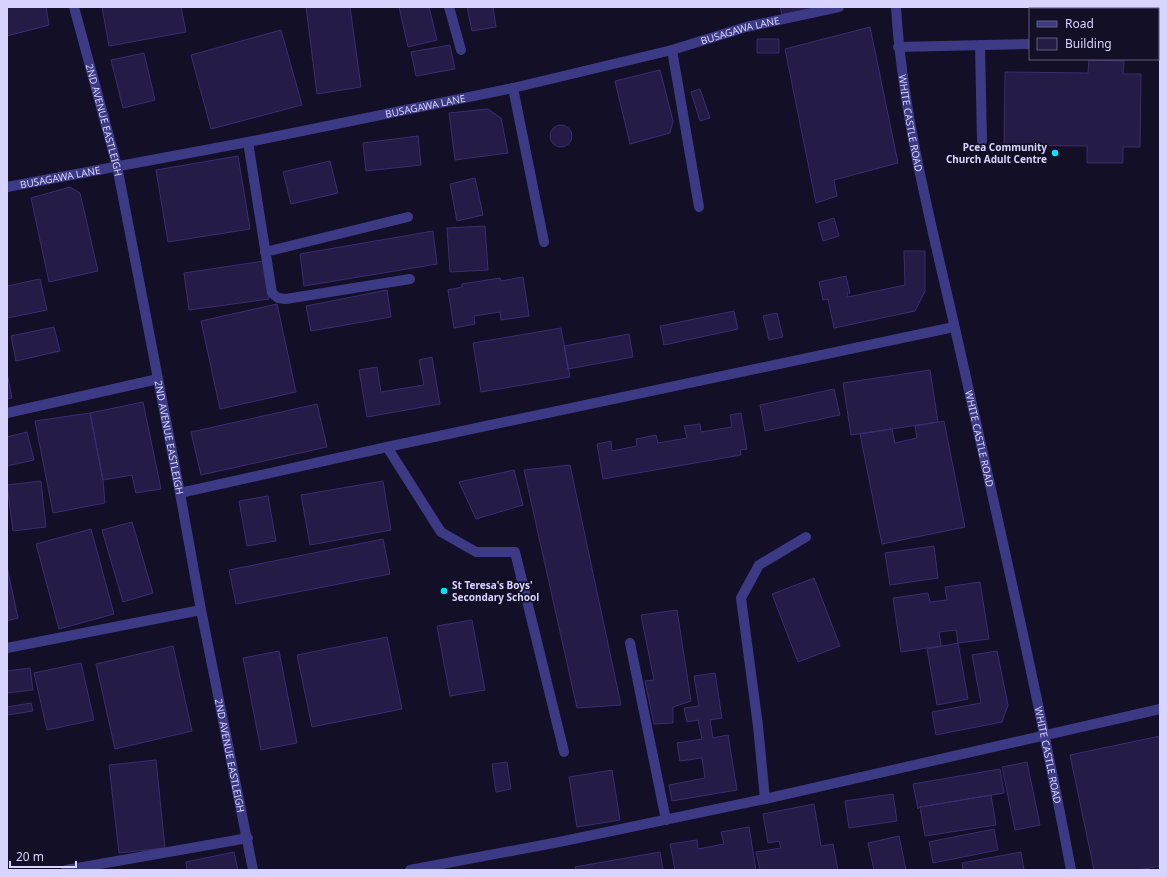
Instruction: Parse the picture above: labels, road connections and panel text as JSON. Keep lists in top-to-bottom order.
{
  "streets": {
    "street": ["BUSAGAWA LANE", "2ND AVENUE EASTLEIGH", "WHITE CASTLE ROAD"]
  },
  "crossings": [
    ["BUSAGAWA LANE", "2ND AVENUE EASTLEIGH"]
  ],
  "places": ["Pcea Community Church Adult Centre", "St Teresa's Boys' Secondary School"],
  "legend": ["Road", "Building"],
  "scale_bar": "20 m"
}
